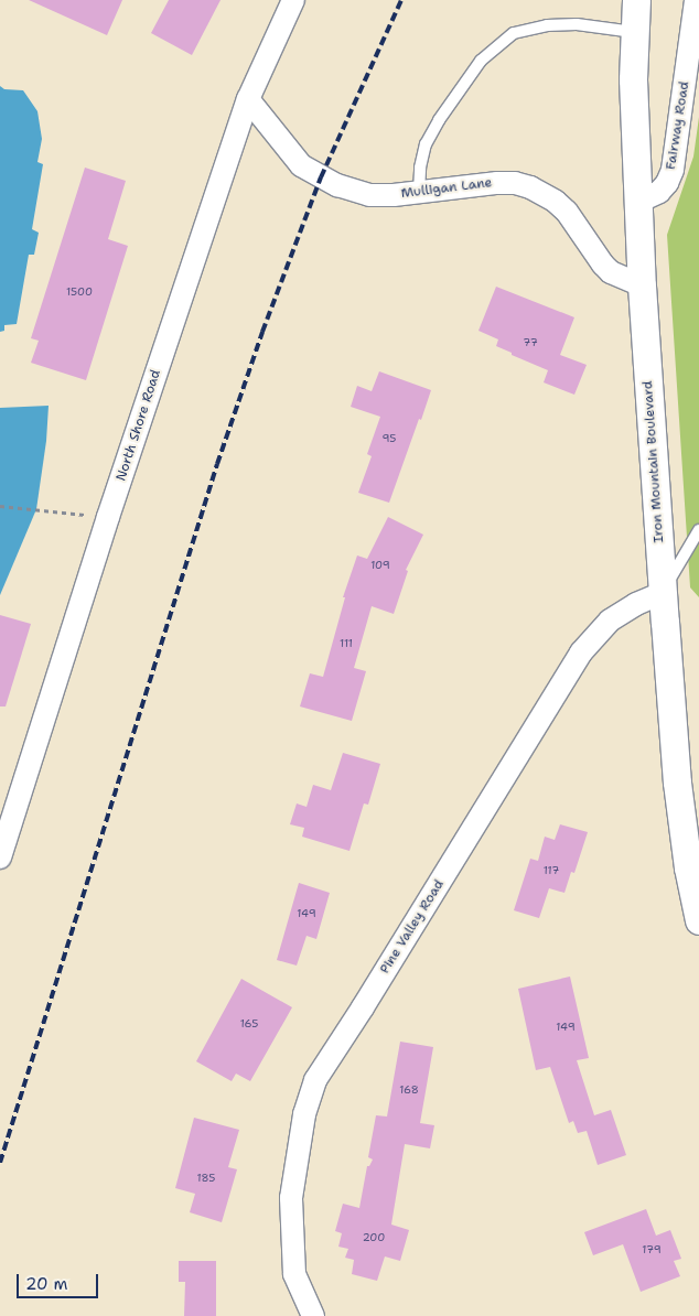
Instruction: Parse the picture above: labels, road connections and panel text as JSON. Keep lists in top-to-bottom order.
{
  "streets": {
    "street": [
      "Fairway Road",
      "Mulligan Lane",
      "North Shore Road",
      "Iron Mountain Boulevard",
      "Pine Valley Road"
    ]
  },
  "crossings": [
    ["Fairway Road", "Iron Mountain Boulevard"],
    ["Mulligan Lane", "North Shore Road"],
    ["Mulligan Lane", "Iron Mountain Boulevard"],
    ["Iron Mountain Boulevard", "Pine Valley Road"]
  ],
  "house_numbers": [
    "1500",
    "77",
    "95",
    "109",
    "111",
    "117",
    "149",
    "165",
    "149",
    "168",
    "185",
    "200",
    "179"
  ],
  "scale_bar": "20 m"
}
